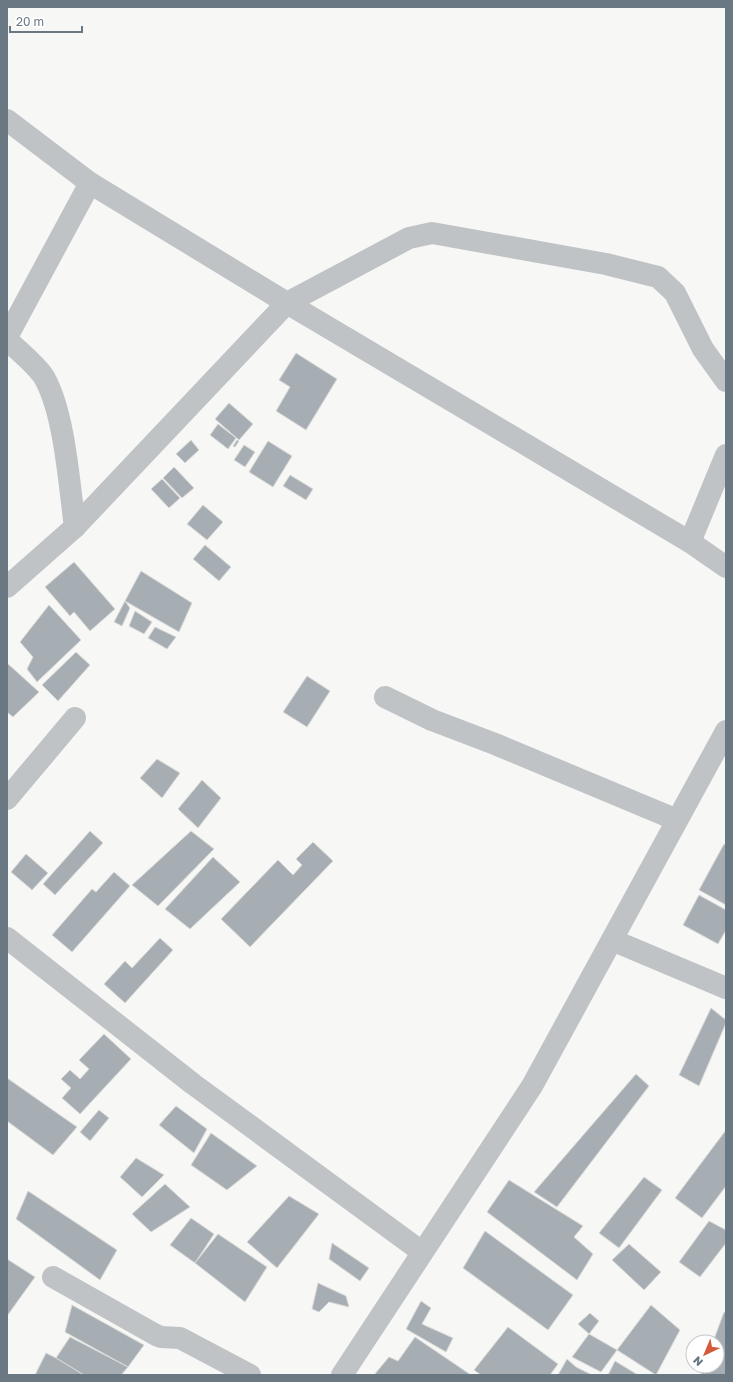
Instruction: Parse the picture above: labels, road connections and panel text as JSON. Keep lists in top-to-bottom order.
{
  "scale_bar": "20 m",
  "north": "bottom left"
}
